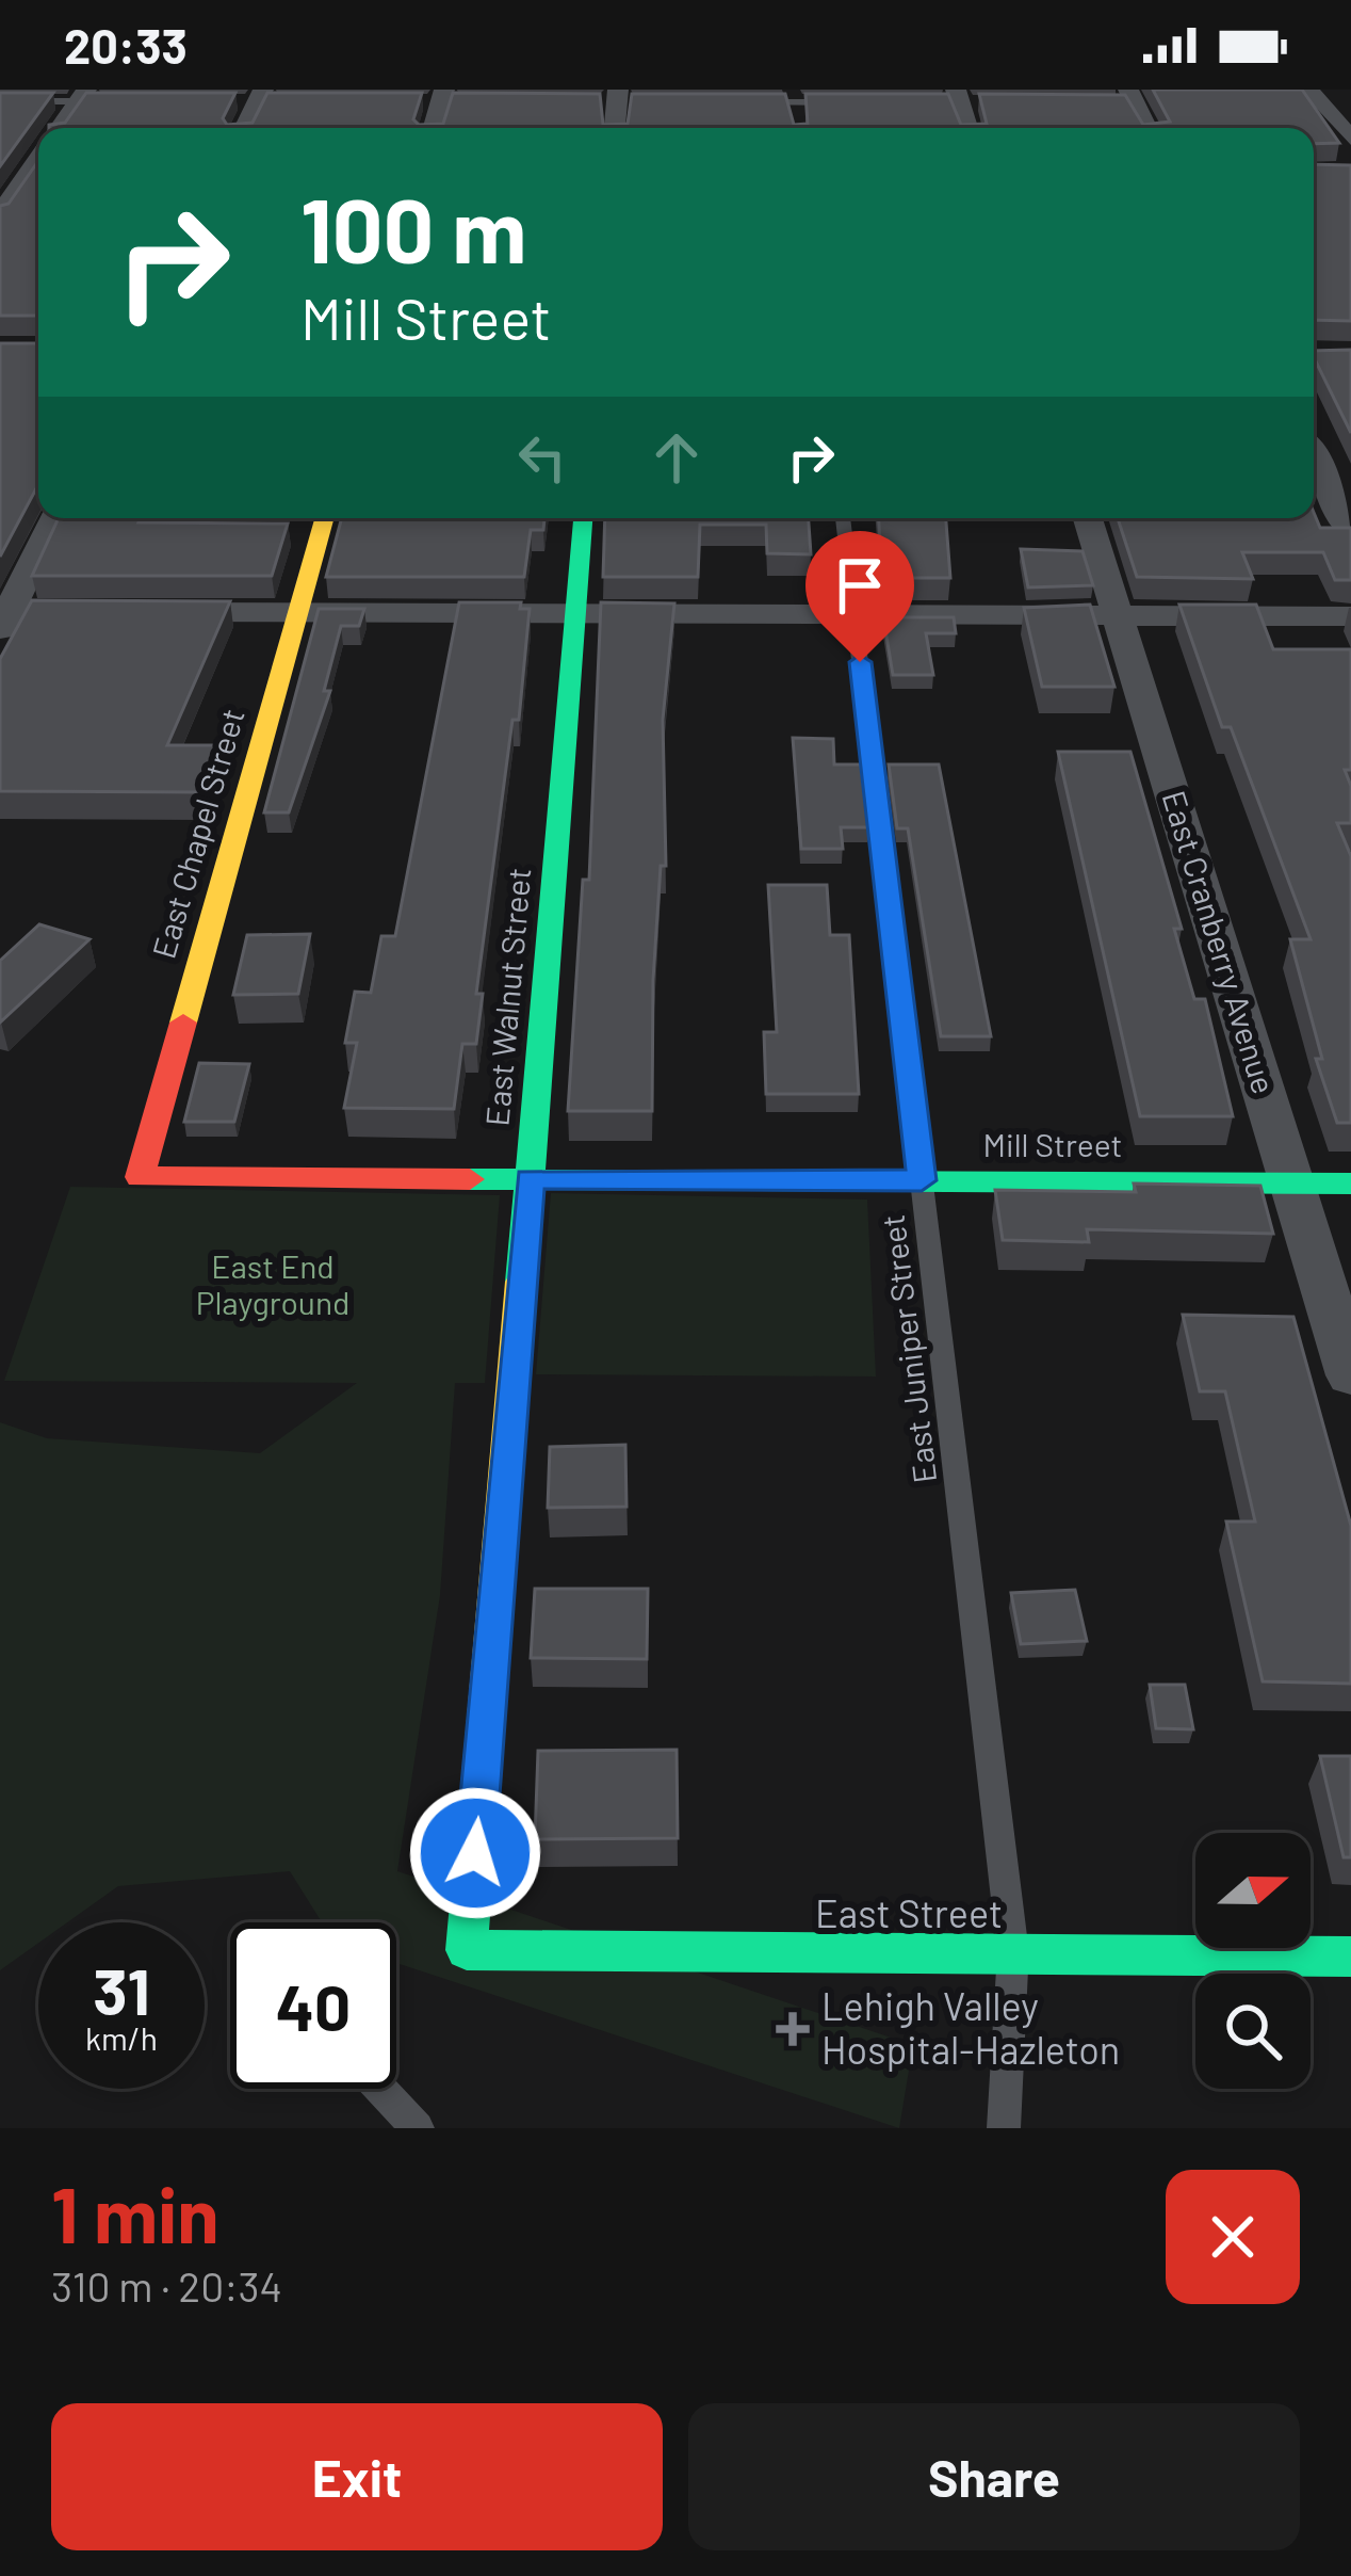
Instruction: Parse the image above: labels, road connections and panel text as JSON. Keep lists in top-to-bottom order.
{
  "streets": {
    "street": [
      "East Chapel Street",
      "East Cranberry Avenue",
      "East Walnut Street",
      "Mill Street",
      "East Street"
    ],
    "lane": ["East Juniper Street"]
  },
  "crossings": [
    ["East Chapel Street", "Mill Street"],
    ["East Cranberry Avenue", "Mill Street"],
    ["East Walnut Street", "Mill Street"],
    ["East Walnut Street", "East Street"],
    ["Mill Street", "East Juniper Street"],
    ["East Juniper Street", "East Street"]
  ],
  "parks": ["East End Playground"],
  "places": {
    "health": ["Lehigh Valley Hospital-Hazleton"]
  },
  "north": "right",
  "page": {
    "status": "20:33",
    "turn": ["100 m", "Mill Street"],
    "speed": "31 km/h",
    "limit": "40",
    "heading": ["1 min", "310 m · 20:34"],
    "buttons": ["Exit", "Share"]
  }
}
